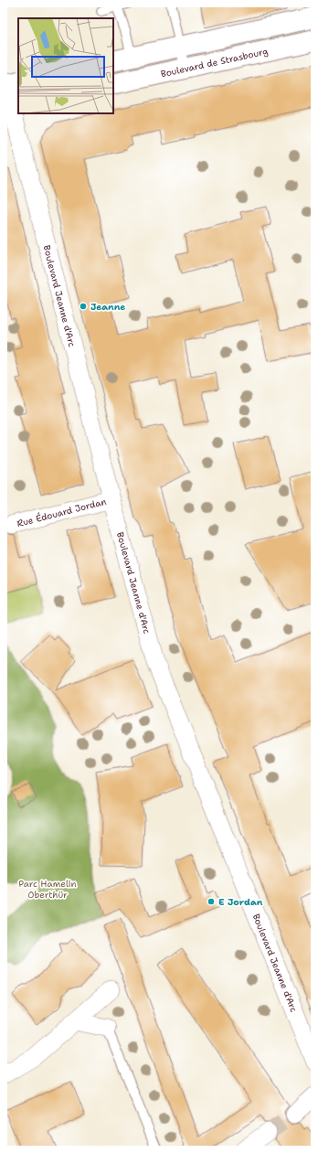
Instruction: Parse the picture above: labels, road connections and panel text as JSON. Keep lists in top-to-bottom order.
{
  "streets": {
    "main road": ["Boulevard de Strasbourg"],
    "street": ["Boulevard Jeanne d'Arc", "Rue Édouard Jordan"]
  },
  "crossings": [
    ["Boulevard Jeanne d'Arc", "Rue Édouard Jordan"]
  ],
  "parks": ["Parc Hamelin Oberthür"],
  "places": ["Jeanne", "E Jordan"]
}
